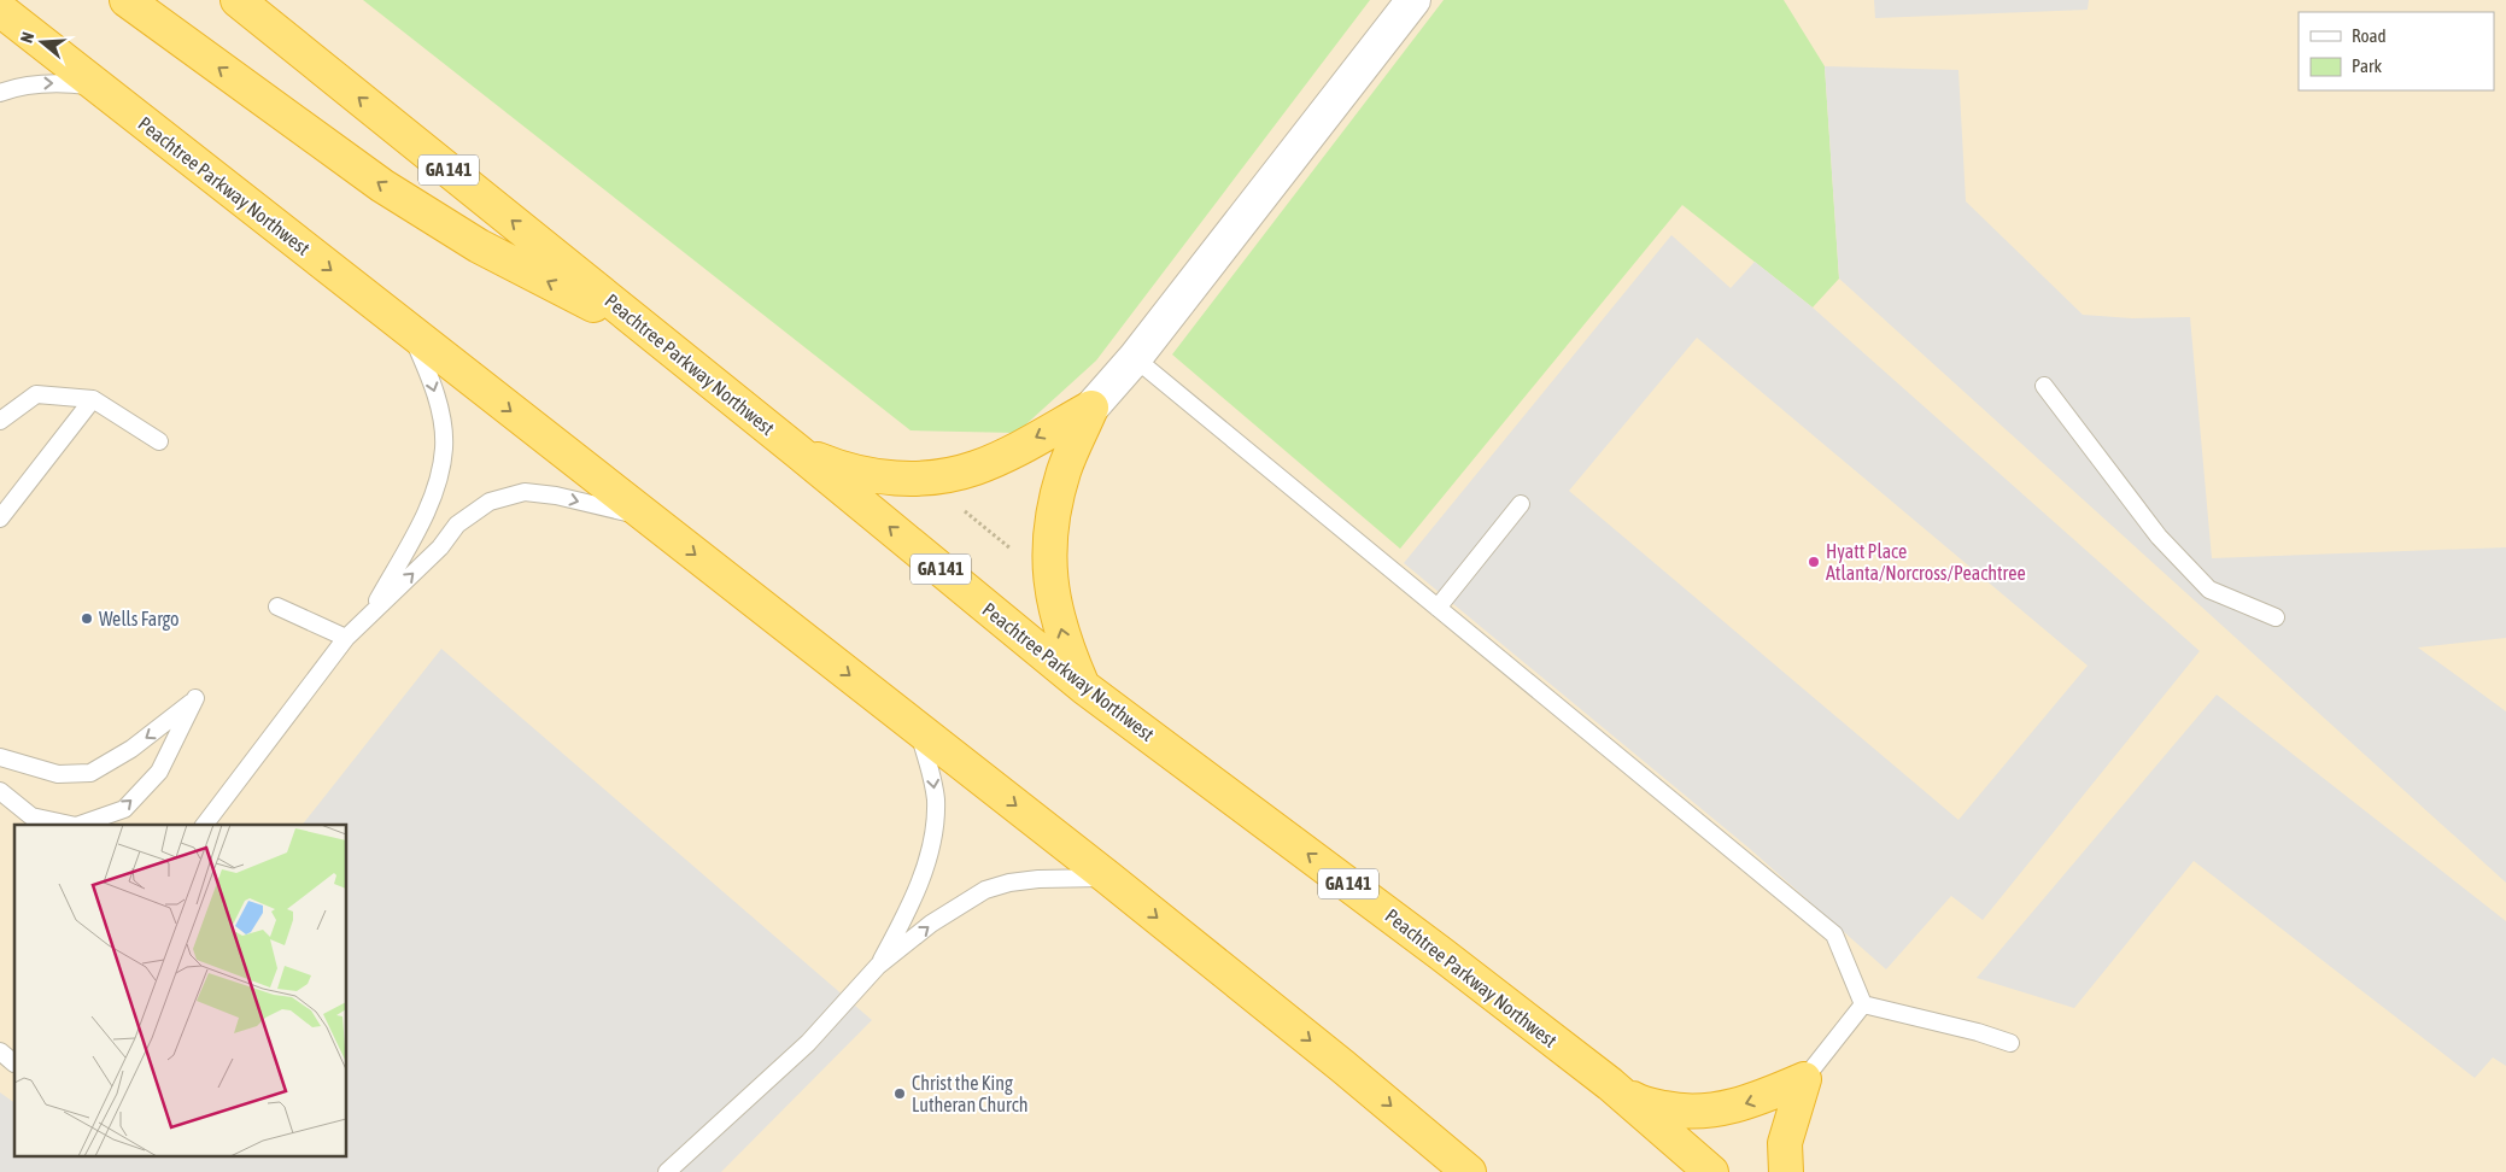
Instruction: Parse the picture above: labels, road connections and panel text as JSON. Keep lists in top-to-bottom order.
{
  "streets": {
    "highway": ["GA 141", "Peachtree Parkway Northwest"]
  },
  "places": ["Hyatt Place Atlanta/Norcross/Peachtree", "Wells Fargo", "Christ the King Lutheran Church"],
  "legend": ["Road", "Park"],
  "north": "left"
}
